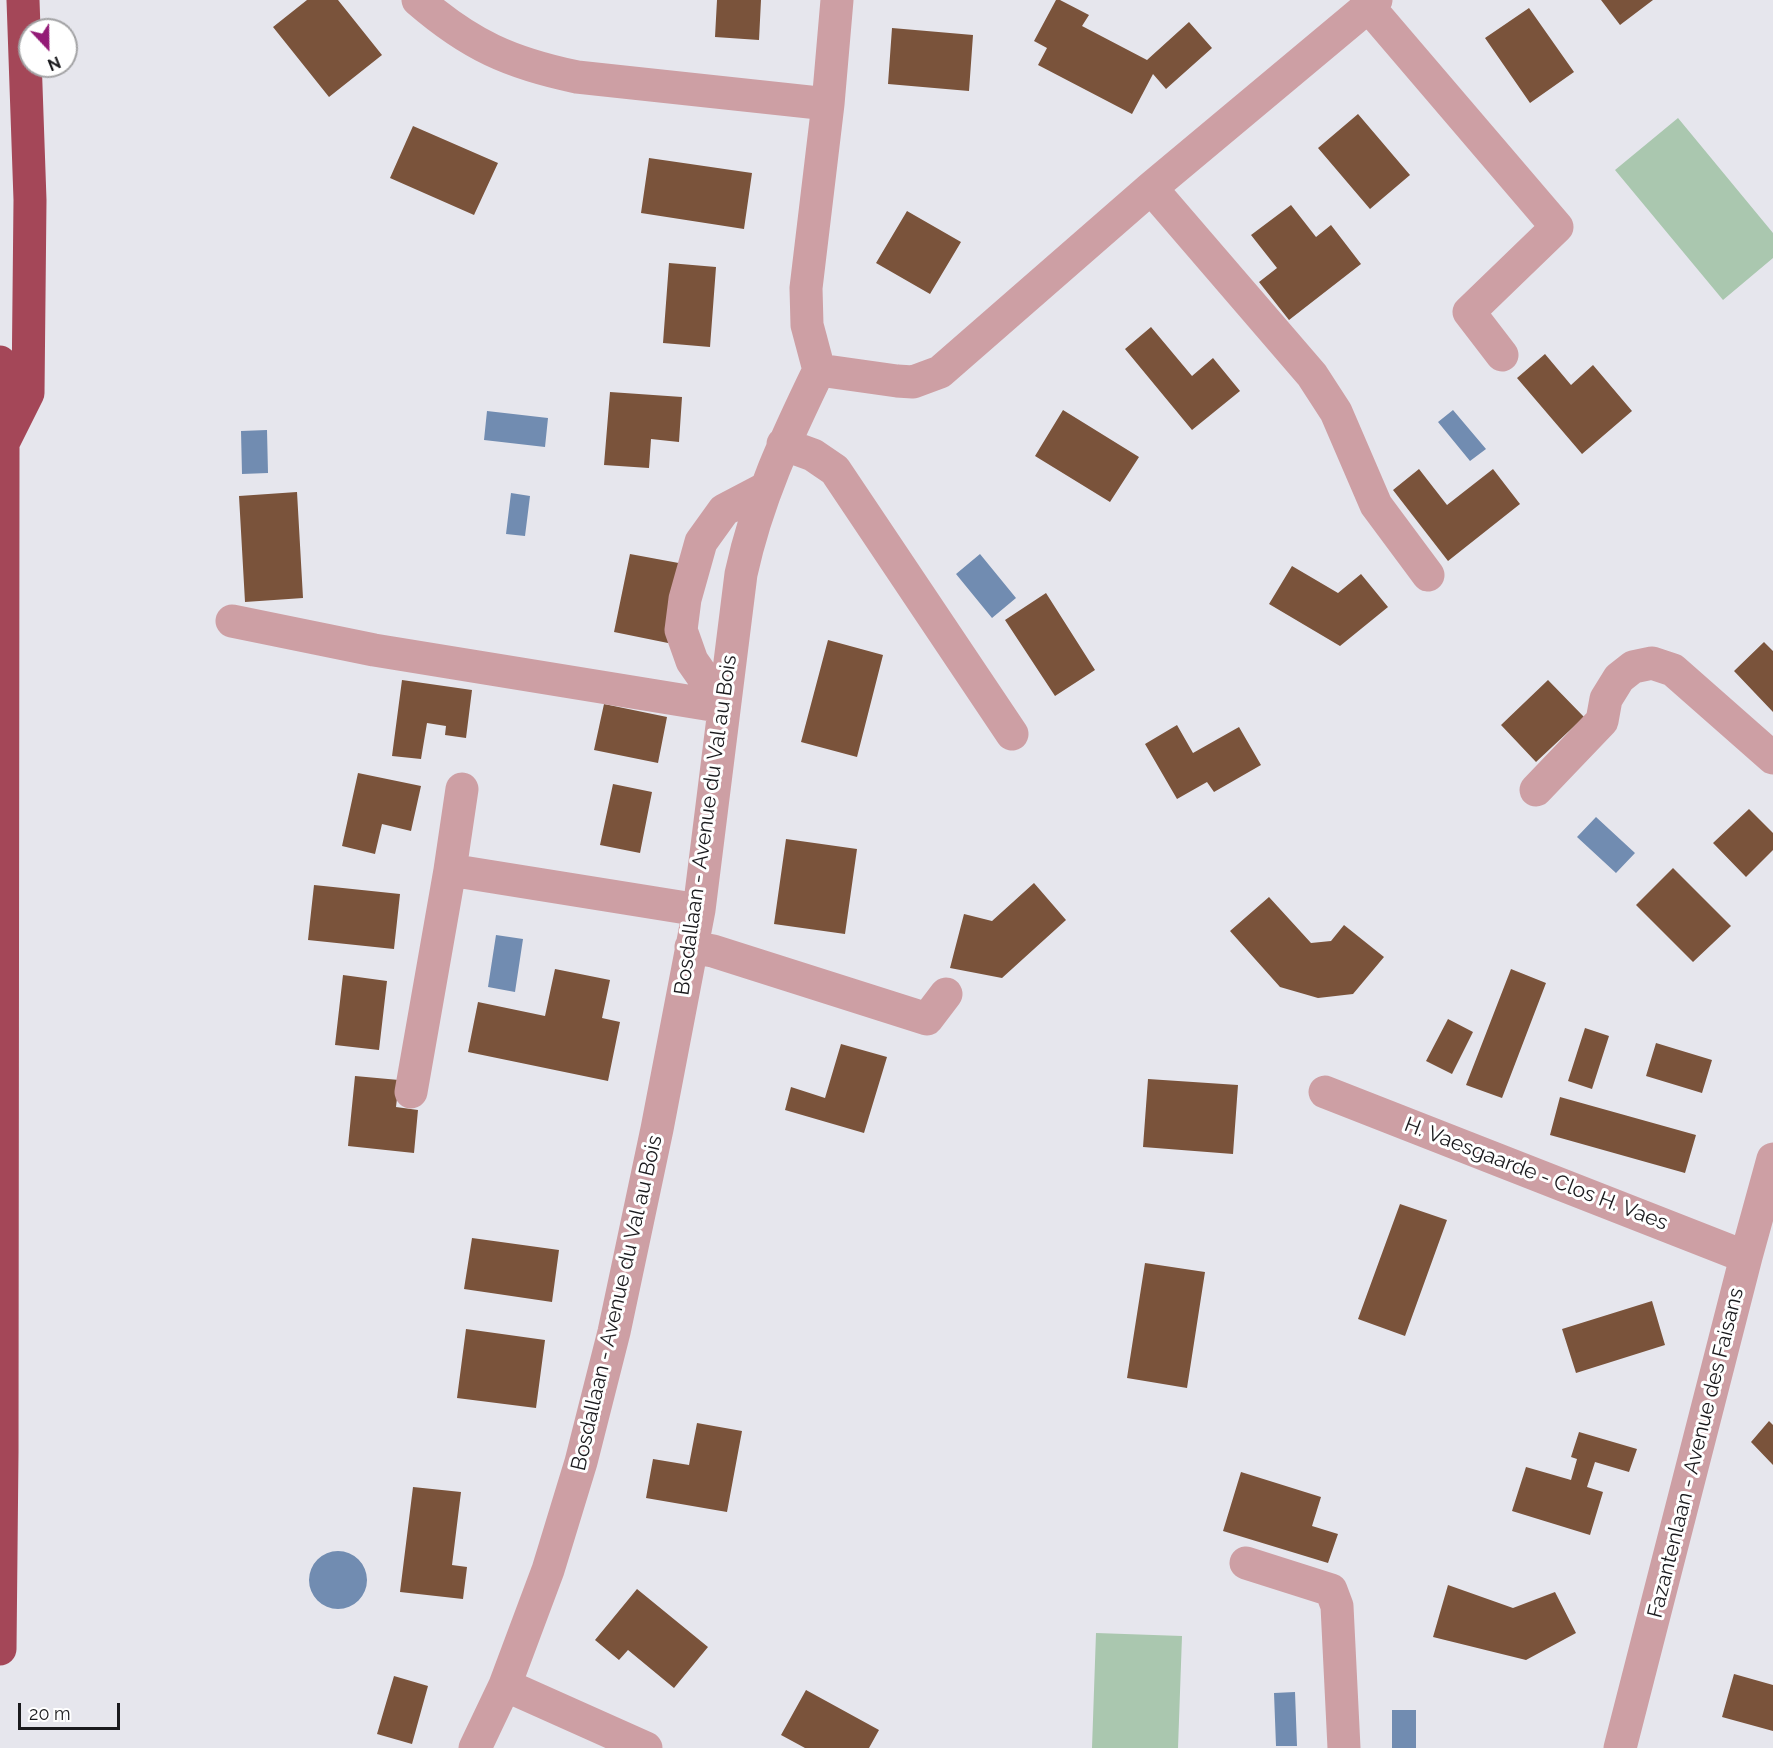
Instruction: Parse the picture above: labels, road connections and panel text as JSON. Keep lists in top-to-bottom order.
{
  "streets": {
    "street": ["Bosdallaan - Avenue du Val au Bois", "H. Vaesgaarde - Clos H. Vaes", "Fazantenlaan - Avenue des Faisans"]
  },
  "crossings": [
    ["H. Vaesgaarde - Clos H. Vaes", "Fazantenlaan - Avenue des Faisans"]
  ],
  "scale_bar": "20 m",
  "north": "bottom"
}
